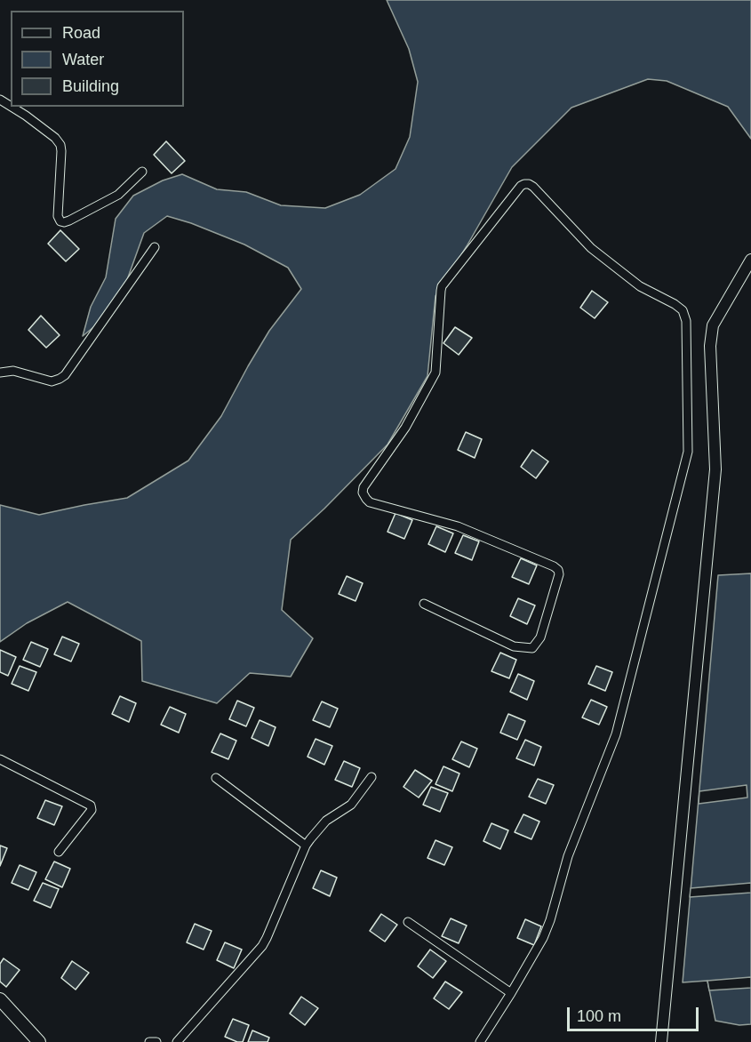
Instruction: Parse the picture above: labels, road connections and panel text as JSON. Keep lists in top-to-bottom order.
{
  "legend": ["Road", "Water", "Building"],
  "scale_bar": "100 m"
}
